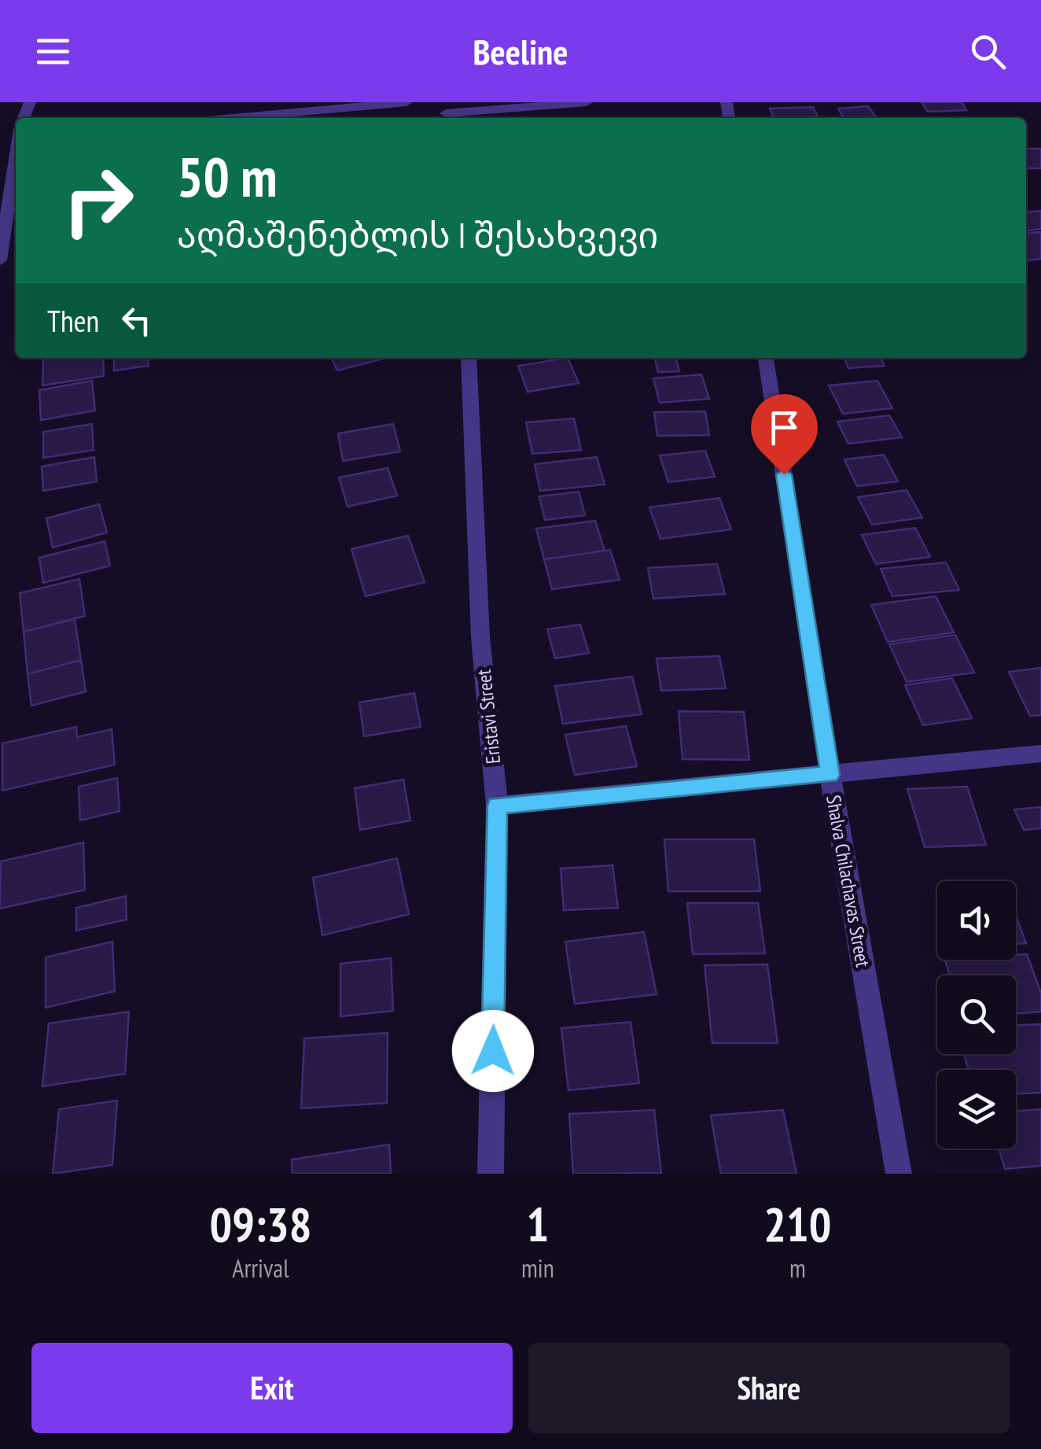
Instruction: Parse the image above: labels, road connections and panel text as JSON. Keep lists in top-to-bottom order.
{
  "streets": {
    "street": ["Eristavi Street", "Shalva Chilachavas Street"]
  },
  "page": {
    "header": "Beeline",
    "turn": ["50 m", "აღმაშენებლის I შესახვევი"],
    "then": "Then",
    "eta": [
      "09:38",
      "Arrival",
      "1",
      "min",
      "210",
      "m"
    ],
    "buttons": ["Exit", "Share"]
  }
}
